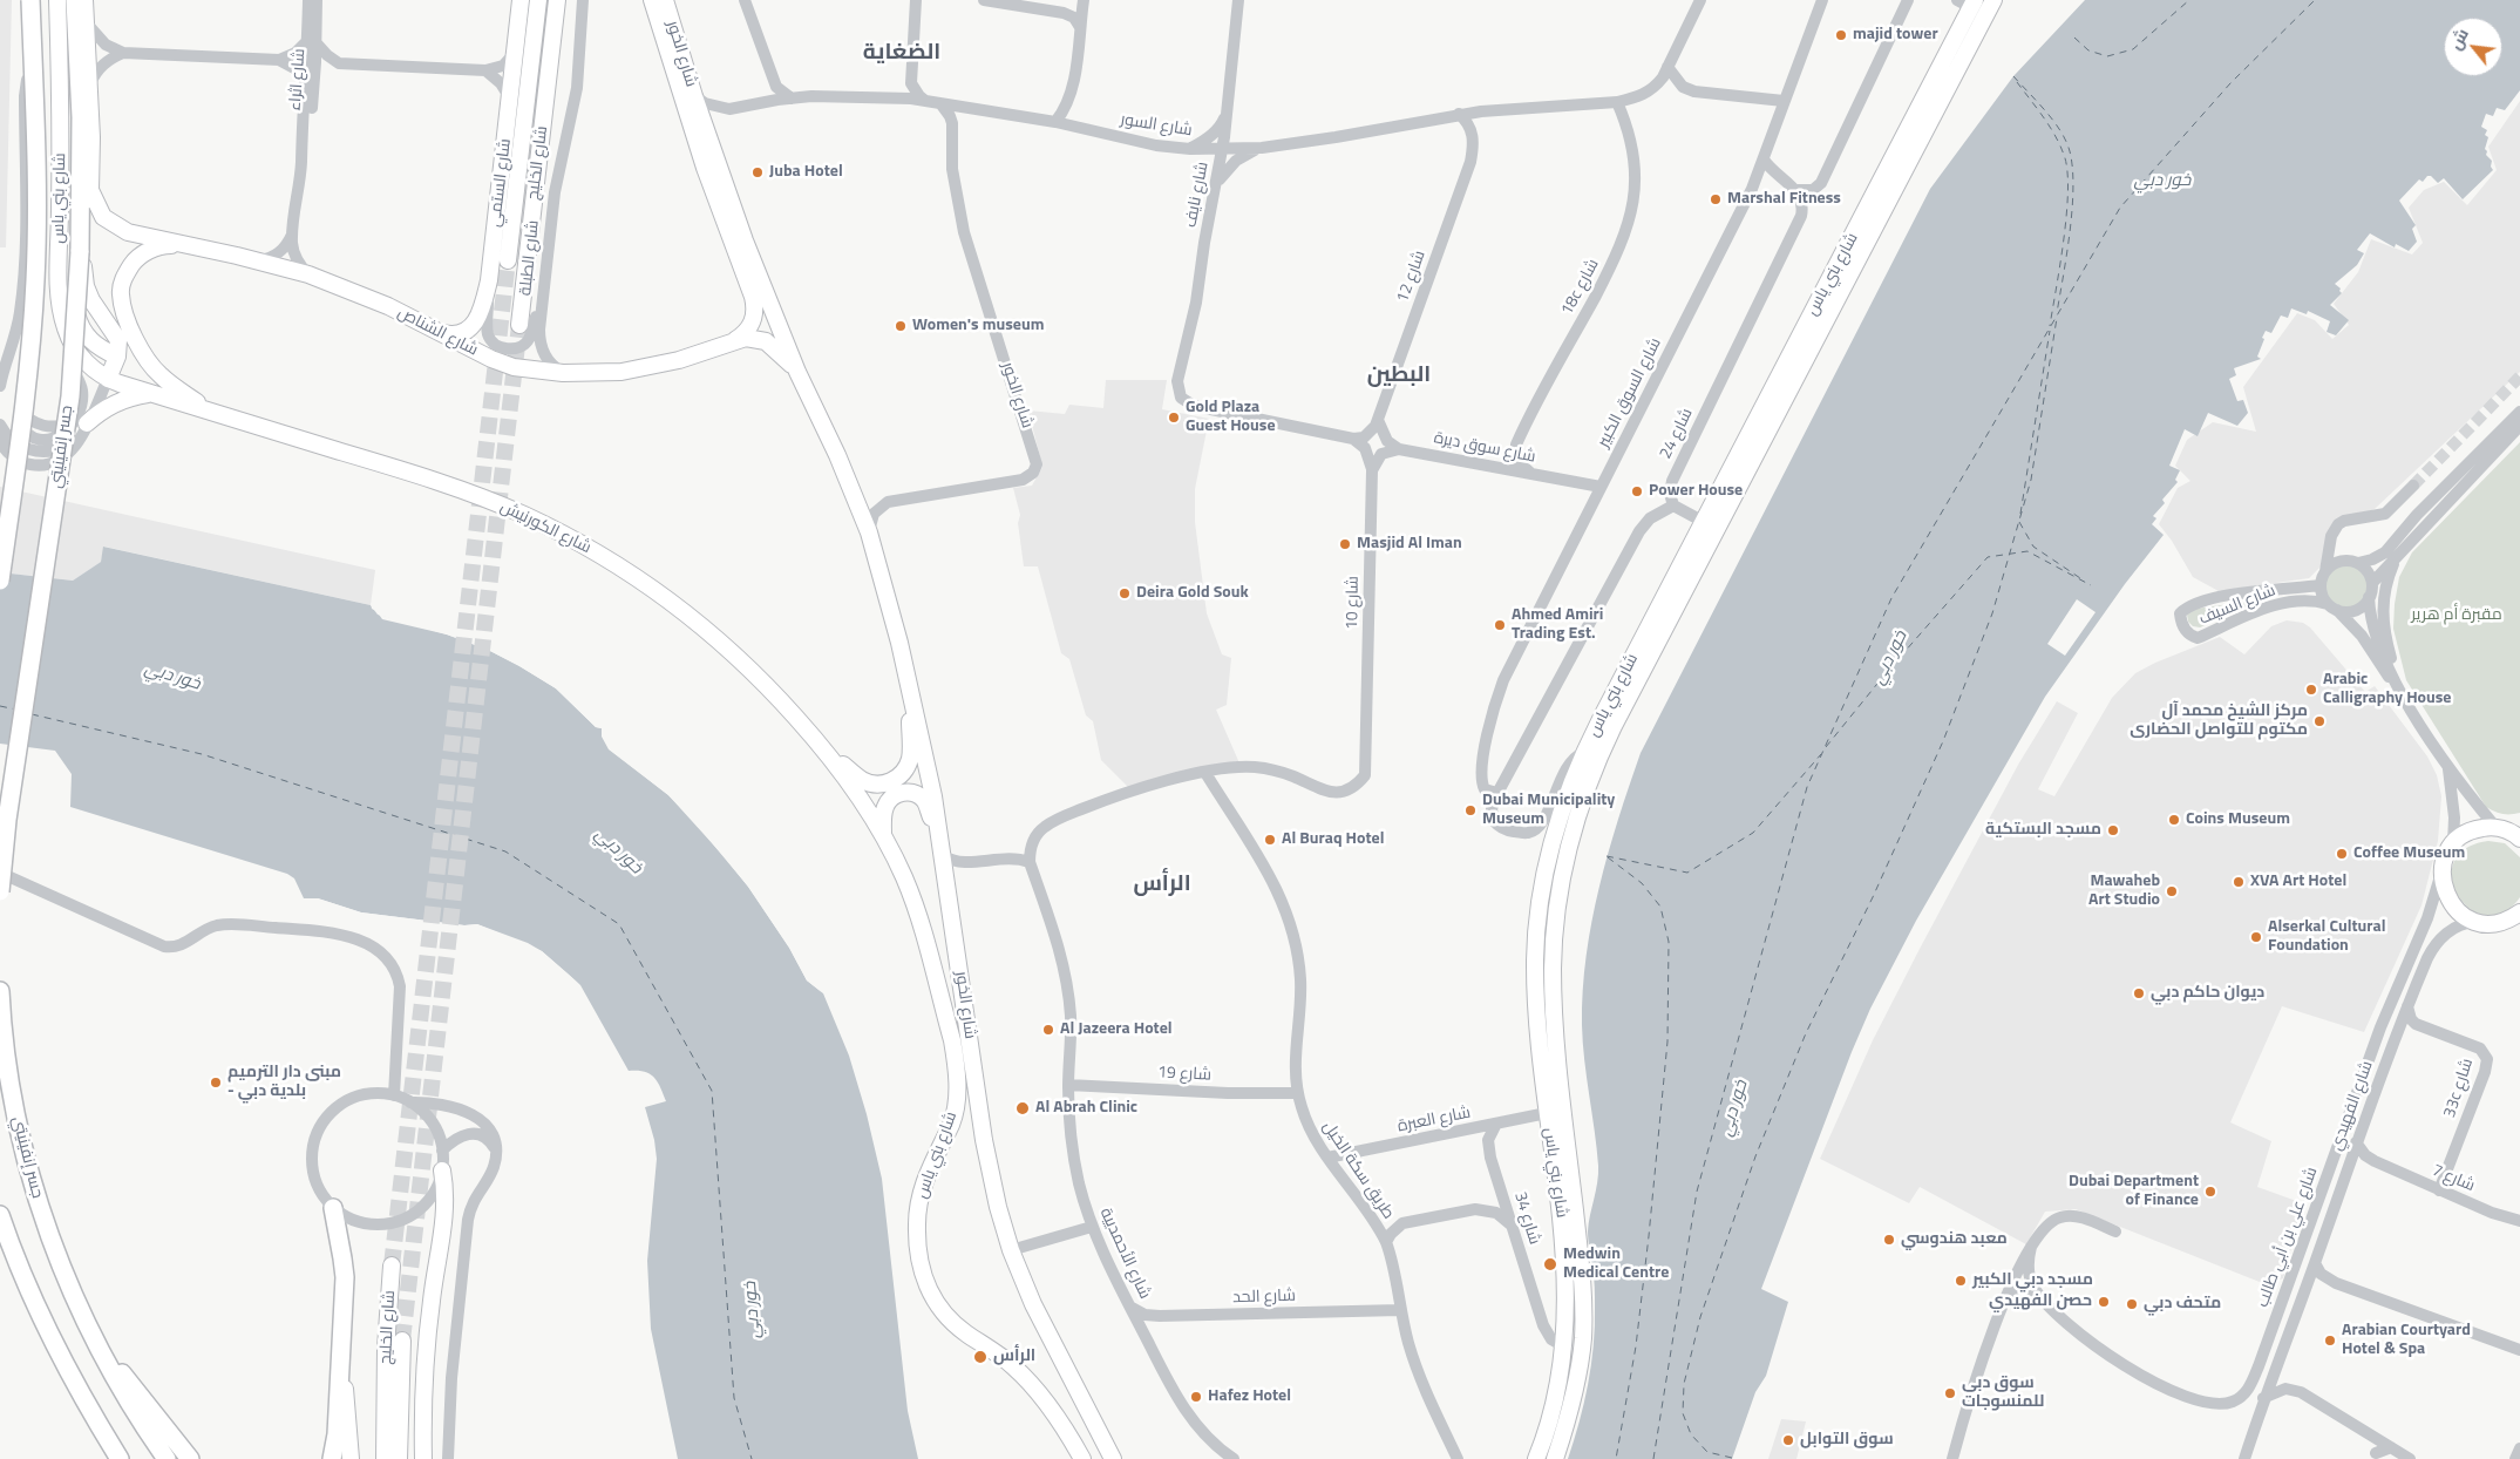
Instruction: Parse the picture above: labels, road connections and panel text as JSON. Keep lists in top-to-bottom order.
{
  "streets": {
    "highway": ["جسر إنفينيتي"],
    "main road": [
      "شارع الخور",
      "شارع الخليج",
      "شارع الستمي",
      "شارع بني ياس",
      "شارع الشناص",
      "شارع الكورنيش"
    ],
    "street": [
      "شارع اثراء",
      "شارع السور",
      "شارع نايف",
      "شارع الطبلة",
      "شارع 12",
      "18c شارع",
      "شارع السوق الكبير",
      "شارع 24",
      "شارع سوق ديرة",
      "شارع 10",
      "شارع السيف",
      "شارع 19",
      "33c شارع",
      "شارع الفهيدي",
      "شارع العبرة",
      "طريق سكة الخيل",
      "شارع 7",
      "شارع 34",
      "شارع علي بن أبي طالب",
      "شارع الأحمديية",
      "شارع الحد"
    ]
  },
  "crossings": [
    ["شارع الخور", "شارع السور"],
    ["شارع الخور", "شارع الشناص"],
    ["شارع اثراء", "شارع الشناص"],
    ["شارع السور", "شارع نايف"],
    ["شارع السور", "شارع 12"],
    ["شارع السور", "18c شارع"],
    ["شارع الستمي", "شارع الشناص"],
    ["شارع بني ياس", "شارع الشناص"],
    ["شارع بني ياس", "شارع الكورنيش"],
    ["شارع بني ياس", "شارع العبرة"],
    ["شارع بني ياس", "شارع 34"],
    ["شارع الطبلة", "شارع الشناص"],
    ["18c شارع", "شارع سوق ديرة"],
    ["شارع السوق الكبير", "شارع سوق ديرة"],
    ["شارع 10", "طريق سكة الخيل"],
    ["شارع 19", "طريق سكة الخيل"],
    ["شارع 19", "شارع الأحمديية"],
    ["33c شارع", "شارع الفهيدي"],
    ["33c شارع", "شارع 7"],
    ["شارع الفهيدي", "شارع 7"],
    ["شارع العبرة", "طريق سكة الخيل"],
    ["شارع العبرة", "شارع 34"],
    ["طريق سكة الخيل", "شارع الحد"],
    ["شارع الأحمديية", "شارع الحد"]
  ],
  "districts": ["الضغاية", "البطين", "الرأس"],
  "water": ["خور دبي"],
  "parks": ["مقبرة أم هرير"],
  "places": [
    "majid tower",
    "Juba Hotel",
    "Marshal Fitness",
    "Women's museum",
    "Gold Plaza Guest House",
    "Power House",
    "Masjid Al Iman",
    "Deira Gold Souk",
    "Ahmed Amiri Trading Est.",
    "Arabic Calligraphy House",
    "مركز الشيخ محمد آل مكتوم للتواصل الحضارى",
    "Dubai Municipality Museum",
    "Coins Museum",
    "مسجد البستكية",
    "Al Buraq Hotel",
    "Coffee Museum",
    "XVA Art Hotel",
    "Mawaheb Art Studio",
    "Alserkal Cultural Foundation",
    "ديوان حاكم دبي",
    "Al Jazeera Hotel",
    "مبنى دار الترميم - بلدية دبي",
    "Al Abrah Clinic",
    "Dubai Department of Finance",
    "معبد هندوسي",
    "Medwin Medical Centre",
    "مسجد دبي الكبير",
    "حصن الفهيدي",
    "متحف دبي",
    "Arabian Courtyard Hotel & Spa",
    "الرأس",
    "سوق دبي للمنسوجات",
    "Hafez Hotel",
    "سوق التوابل"
  ],
  "north": "top left"
}
